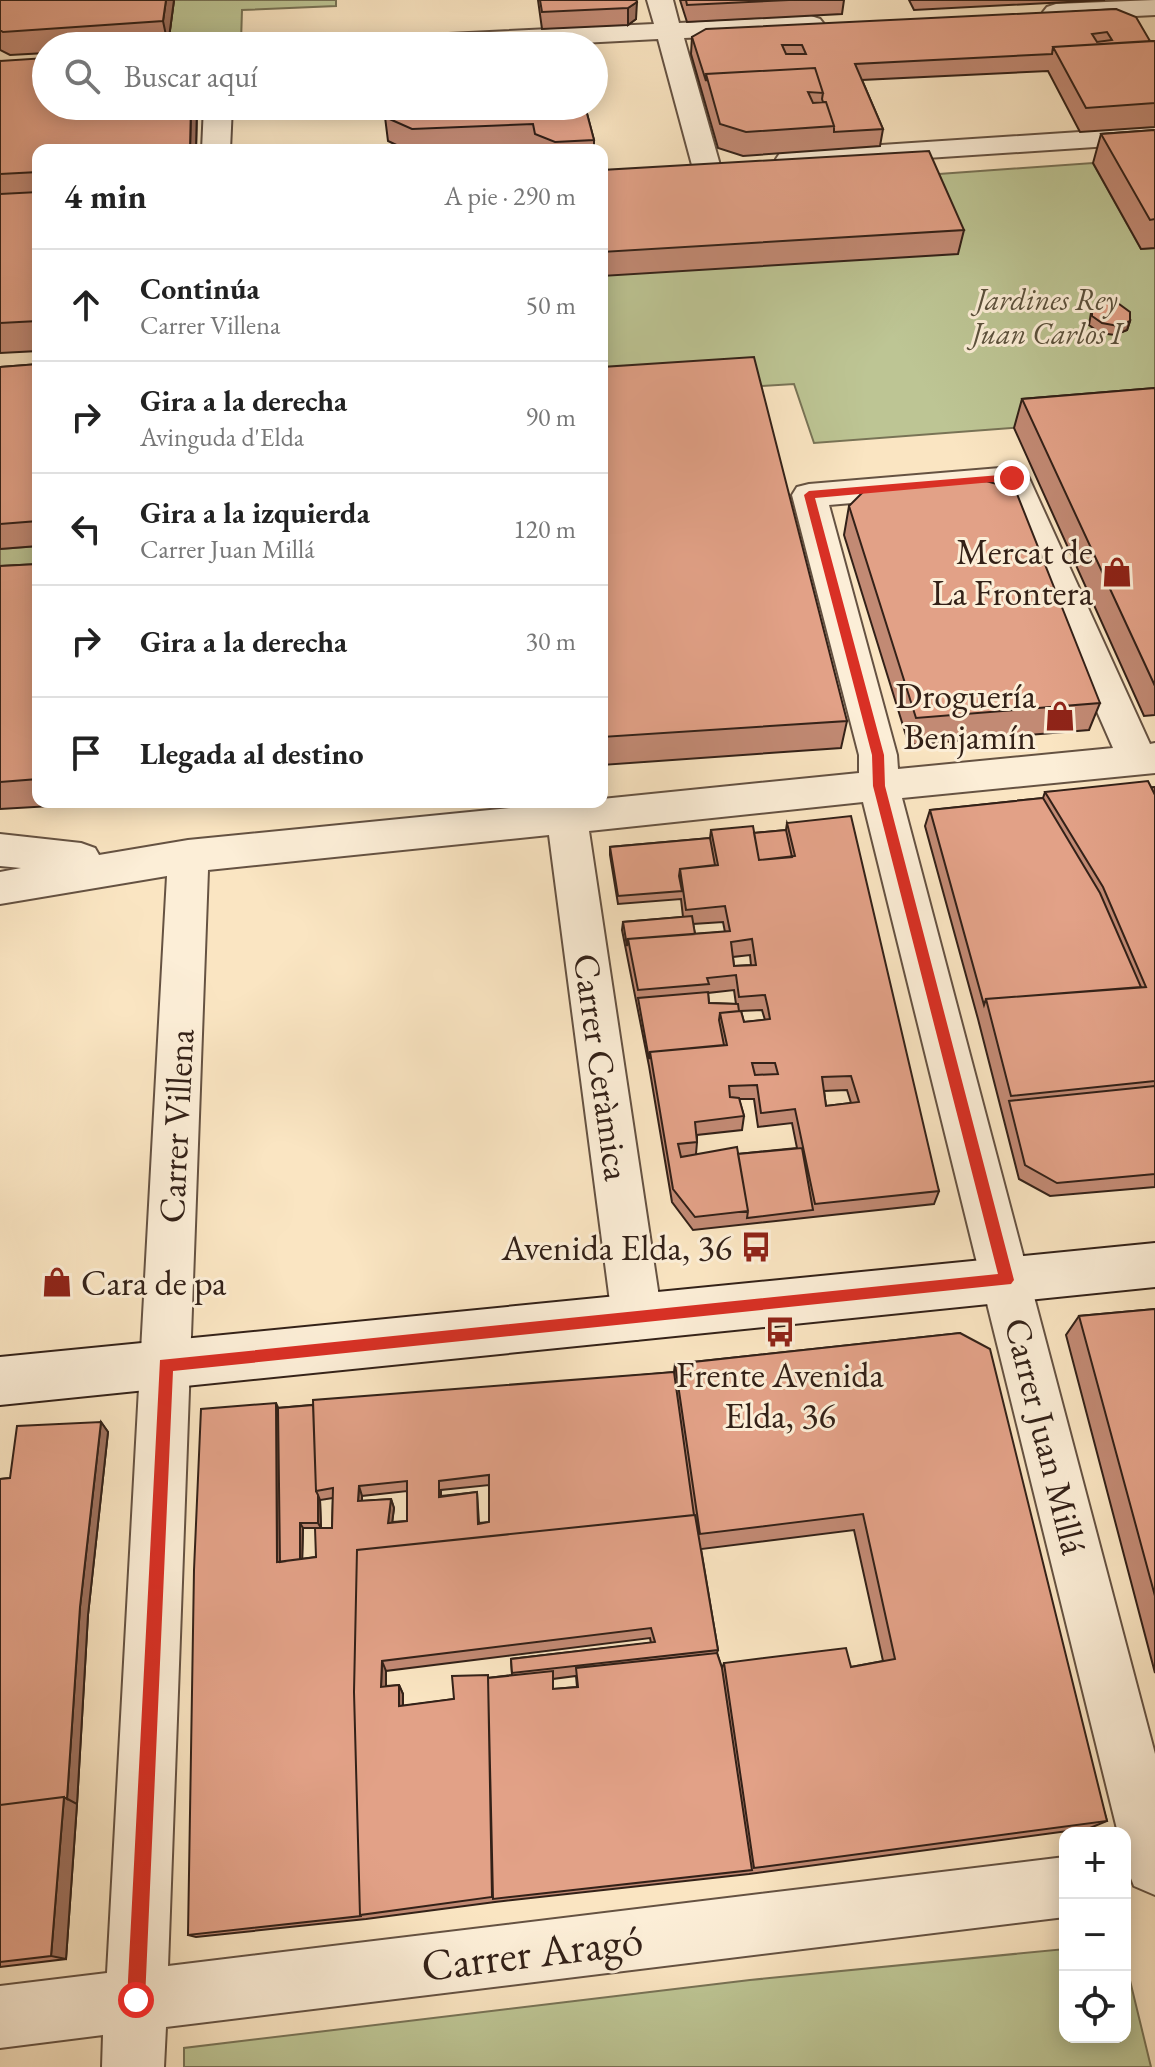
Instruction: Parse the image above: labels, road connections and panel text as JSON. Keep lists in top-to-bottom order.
{
  "streets": {
    "street": [
      "Carrer Ceràmica",
      "Carrer Villena",
      "Carrer Juan Millá",
      "Carrer Aragó"
    ]
  },
  "crossings": [
    ["Carrer Villena", "Carrer Aragó"]
  ],
  "parks": ["Jardines Rey Juan Carlos I"],
  "places": {
    "shop": ["Mercat de La Frontera", "Droguería Benjamín", "Cara de pa"],
    "bus stop": ["Avenida Elda, 36", "Frente Avenida Elda, 36"]
  },
  "page": {
    "search": "Buscar aquí",
    "heading": ["4 min", "A pie · 290 m"],
    "list": [
      ["Continúa", "Carrer Villena", "50 m"],
      ["Gira a la derecha", "Avinguda d'Elda", "90 m"],
      ["Gira a la izquierda", "Carrer Juan Millá", "120 m"],
      ["Gira a la derecha", "30 m"],
      "Llegada al destino"
    ],
    "map_buttons": ["+", "−"]
  }
}
